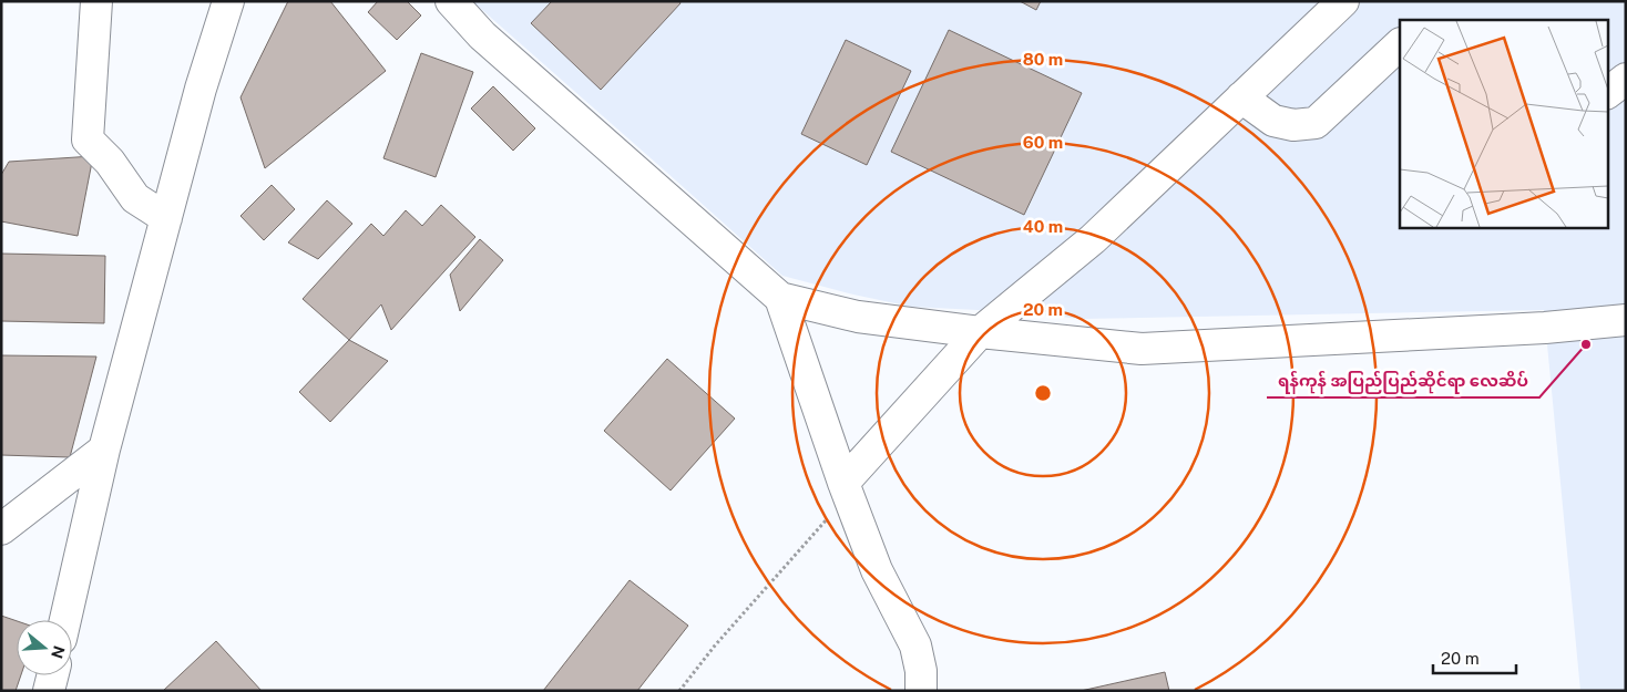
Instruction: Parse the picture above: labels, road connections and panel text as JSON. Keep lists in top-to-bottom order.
{
  "places": ["ရန်ကုန် အပြည်ပြည်ဆိုင်ရာ လေဆိပ်"],
  "scale_bar": "20 m",
  "north": "right",
  "rings": [
    "80 m",
    "60 m",
    "40 m",
    "20 m"
  ]
}
